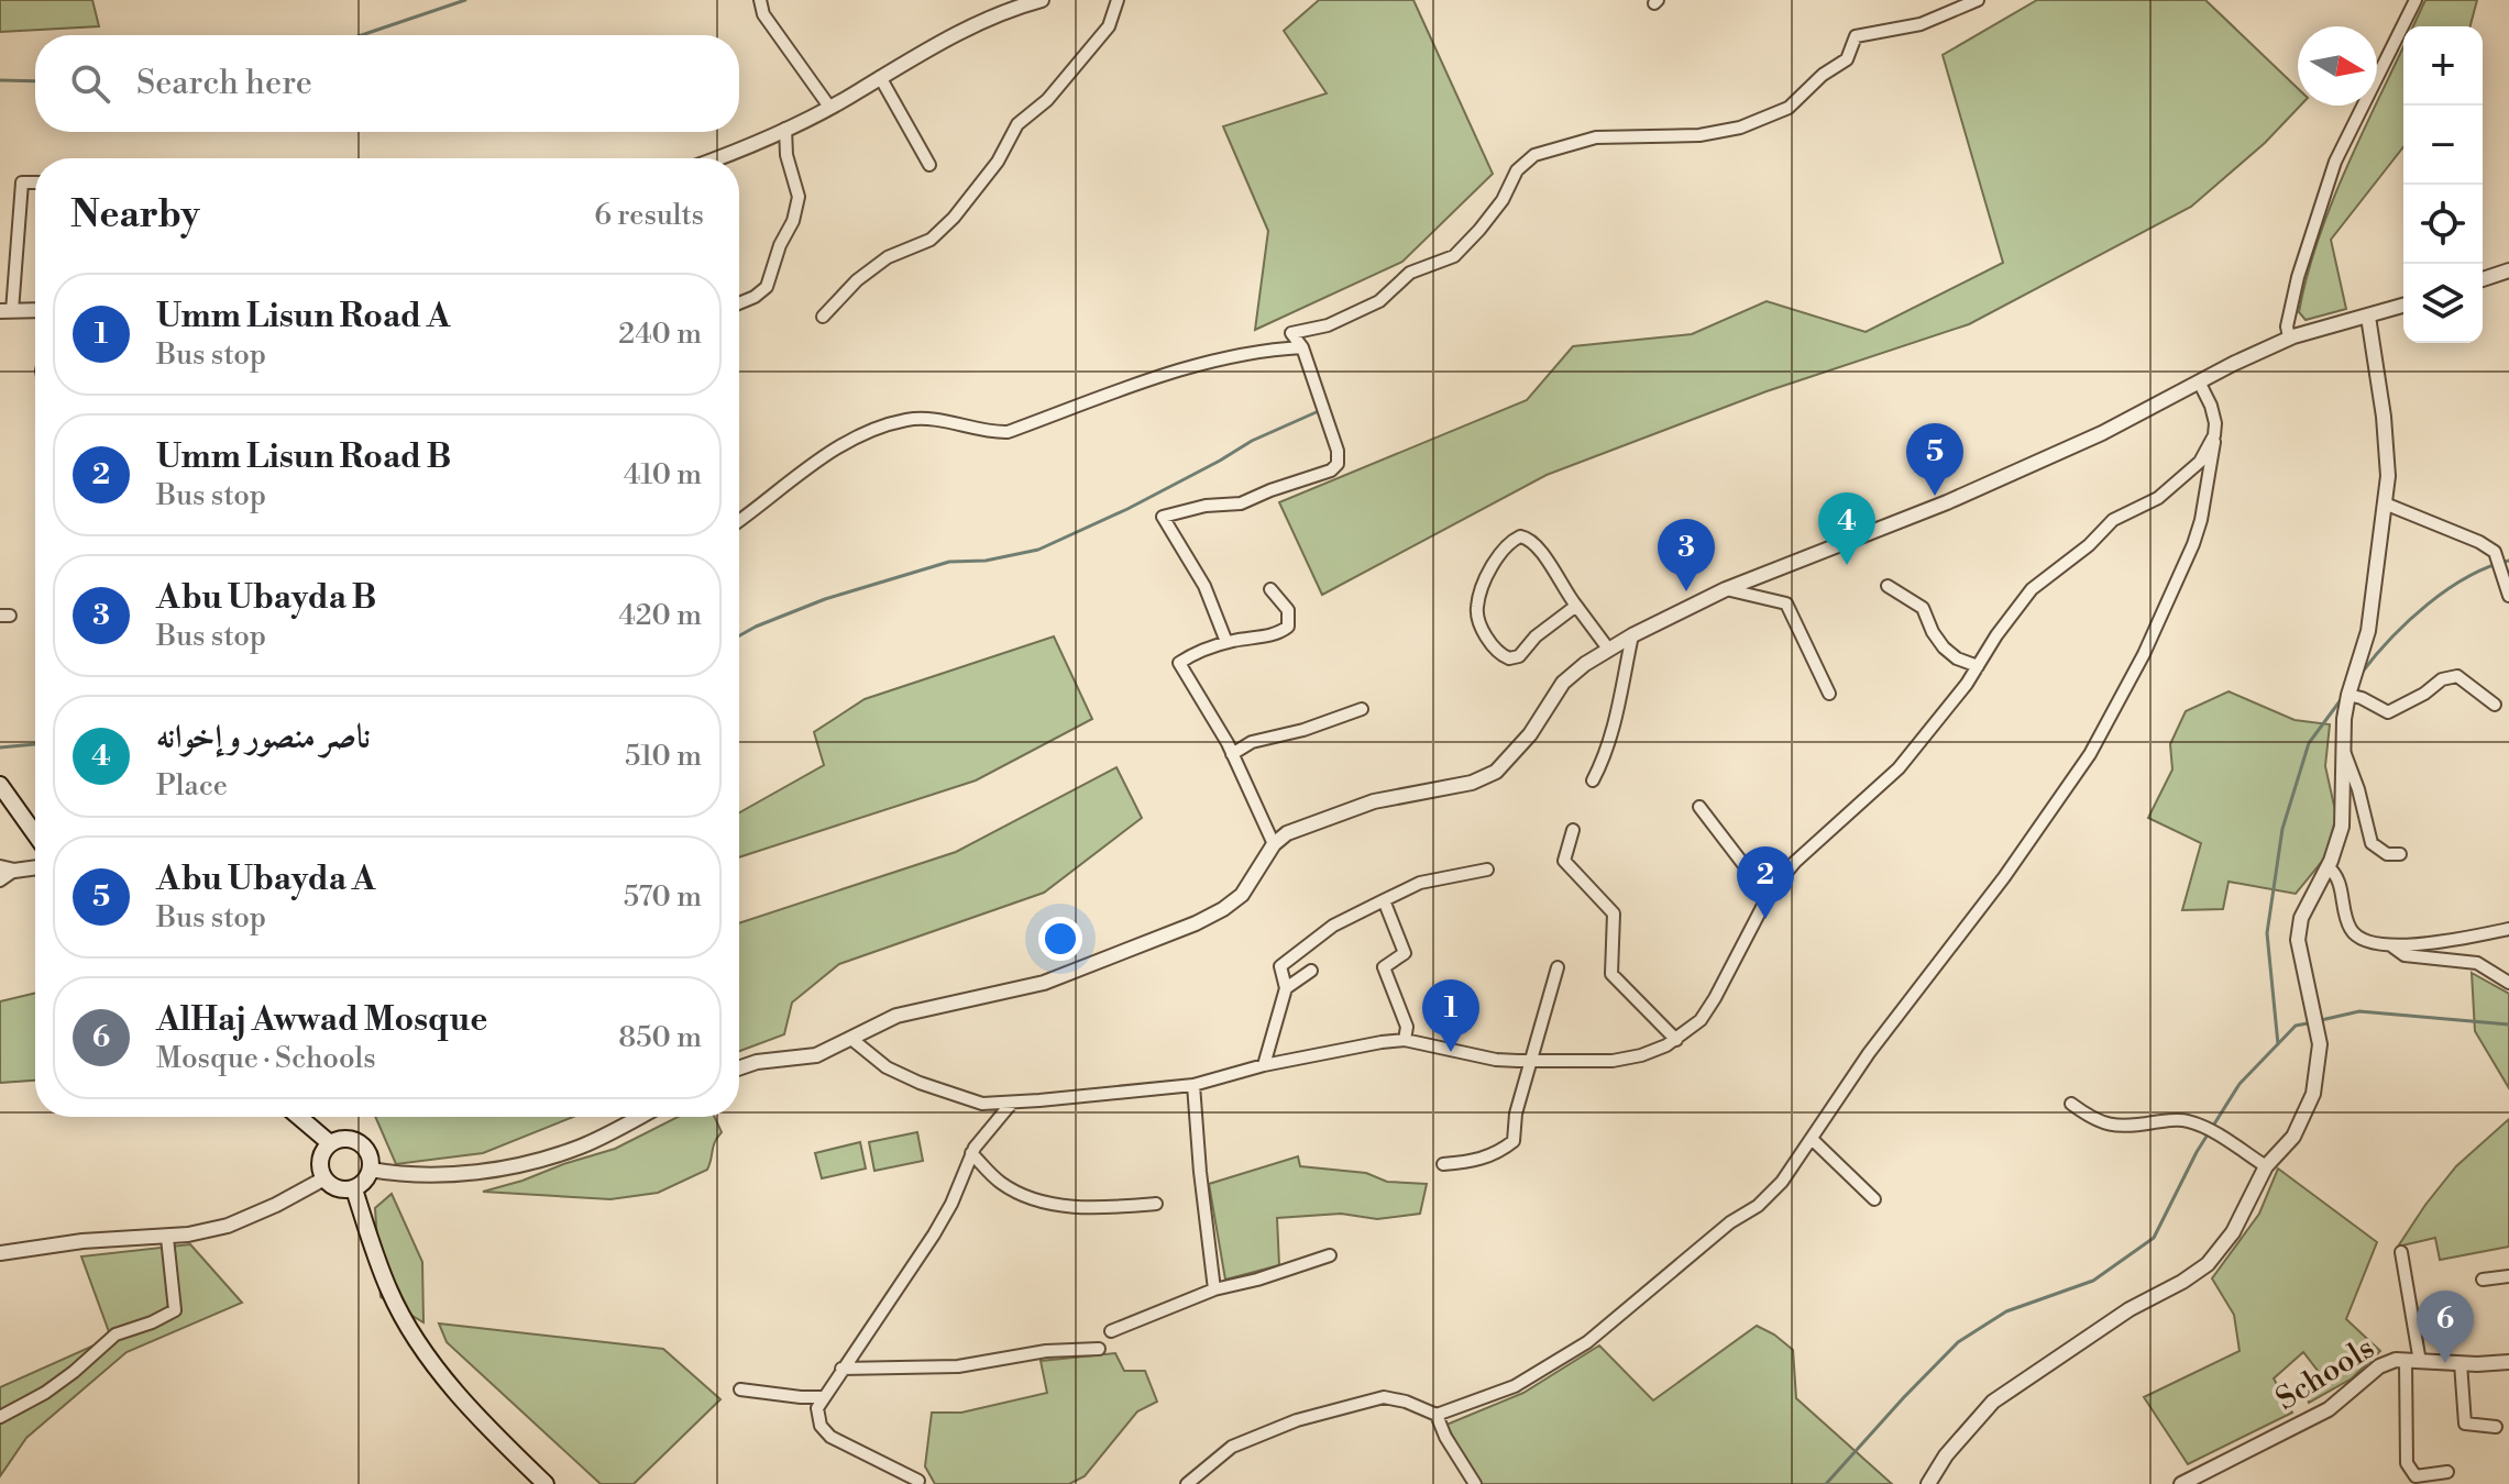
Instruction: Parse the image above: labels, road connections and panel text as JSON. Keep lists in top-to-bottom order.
{
  "streets": {
    "street": ["Schools"]
  },
  "north": "right",
  "page": {
    "map_buttons": ["+", "−"],
    "search": "Search here",
    "heading": ["Nearby", "6 results"],
    "list": [
      {
        "mark": "1",
        "name": "Umm Lisun Road A",
        "note": "Bus stop",
        "value": "240 m"
      },
      {
        "mark": "2",
        "name": "Umm Lisun Road B",
        "note": "Bus stop",
        "value": "410 m"
      },
      {
        "mark": "3",
        "name": "Abu Ubayda B",
        "note": "Bus stop",
        "value": "420 m"
      },
      {
        "mark": "4",
        "name": "ناصر منصور و إخوانه",
        "note": "Place",
        "value": "510 m"
      },
      {
        "mark": "5",
        "name": "Abu Ubayda A",
        "note": "Bus stop",
        "value": "570 m"
      },
      {
        "mark": "6",
        "name": "AlHaj Awwad Mosque",
        "note": "Mosque · Schools",
        "value": "850 m"
      }
    ],
    "pins": [
      "5",
      "4",
      "3",
      "2",
      "1",
      "6"
    ]
  }
}
